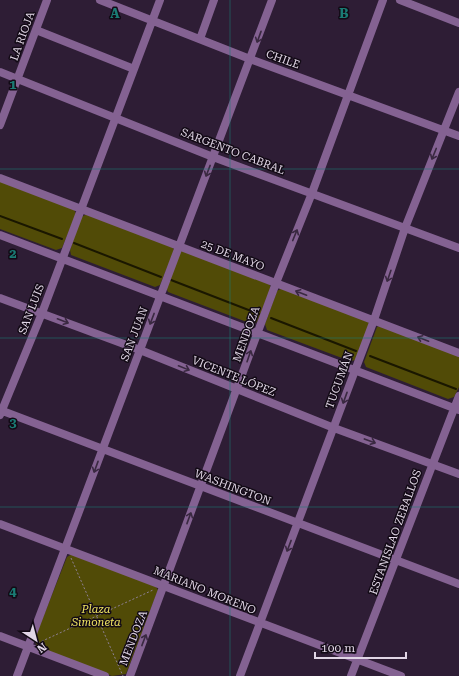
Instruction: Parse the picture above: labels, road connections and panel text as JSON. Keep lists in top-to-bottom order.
{
  "streets": {
    "street": [
      "LA RIOJA",
      "CHILE",
      "SARGENTO CABRAL",
      "25 DE MAYO",
      "SAN LUIS",
      "SAN JUAN",
      "MENDOZA",
      "VICENTE LÓPEZ",
      "TUCUMÁN",
      "WASHINGTON",
      "ESTANISLAO ZEBALLOS",
      "MARIANO MORENO"
    ]
  },
  "crossings": [
    ["LA RIOJA", "SARGENTO CABRAL"],
    ["CHILE", "SAN LUIS"],
    ["CHILE", "SAN JUAN"],
    ["CHILE", "MENDOZA"],
    ["CHILE", "TUCUMÁN"],
    ["SARGENTO CABRAL", "SAN LUIS"],
    ["SARGENTO CABRAL", "SAN JUAN"],
    ["SARGENTO CABRAL", "MENDOZA"],
    ["SARGENTO CABRAL", "TUCUMÁN"],
    ["25 DE MAYO", "SAN LUIS"],
    ["25 DE MAYO", "SAN JUAN"],
    ["25 DE MAYO", "MENDOZA"],
    ["25 DE MAYO", "TUCUMÁN"],
    ["SAN LUIS", "VICENTE LÓPEZ"],
    ["SAN LUIS", "WASHINGTON"],
    ["SAN JUAN", "VICENTE LÓPEZ"],
    ["SAN JUAN", "WASHINGTON"],
    ["SAN JUAN", "MARIANO MORENO"],
    ["MENDOZA", "VICENTE LÓPEZ"],
    ["MENDOZA", "WASHINGTON"],
    ["MENDOZA", "MARIANO MORENO"],
    ["VICENTE LÓPEZ", "TUCUMÁN"],
    ["VICENTE LÓPEZ", "ESTANISLAO ZEBALLOS"],
    ["TUCUMÁN", "WASHINGTON"],
    ["TUCUMÁN", "MARIANO MORENO"],
    ["WASHINGTON", "ESTANISLAO ZEBALLOS"],
    ["ESTANISLAO ZEBALLOS", "MARIANO MORENO"]
  ],
  "one_way": ["SAN JUAN", "MENDOZA", "TUCUMÁN"],
  "parks": ["Plaza Simoneta"],
  "scale_bar": "100 m",
  "north": "bottom right",
  "grid": {
    "columns": ["A", "B"],
    "rows": [
      "1",
      "2",
      "3",
      "4"
    ]
  }
}
